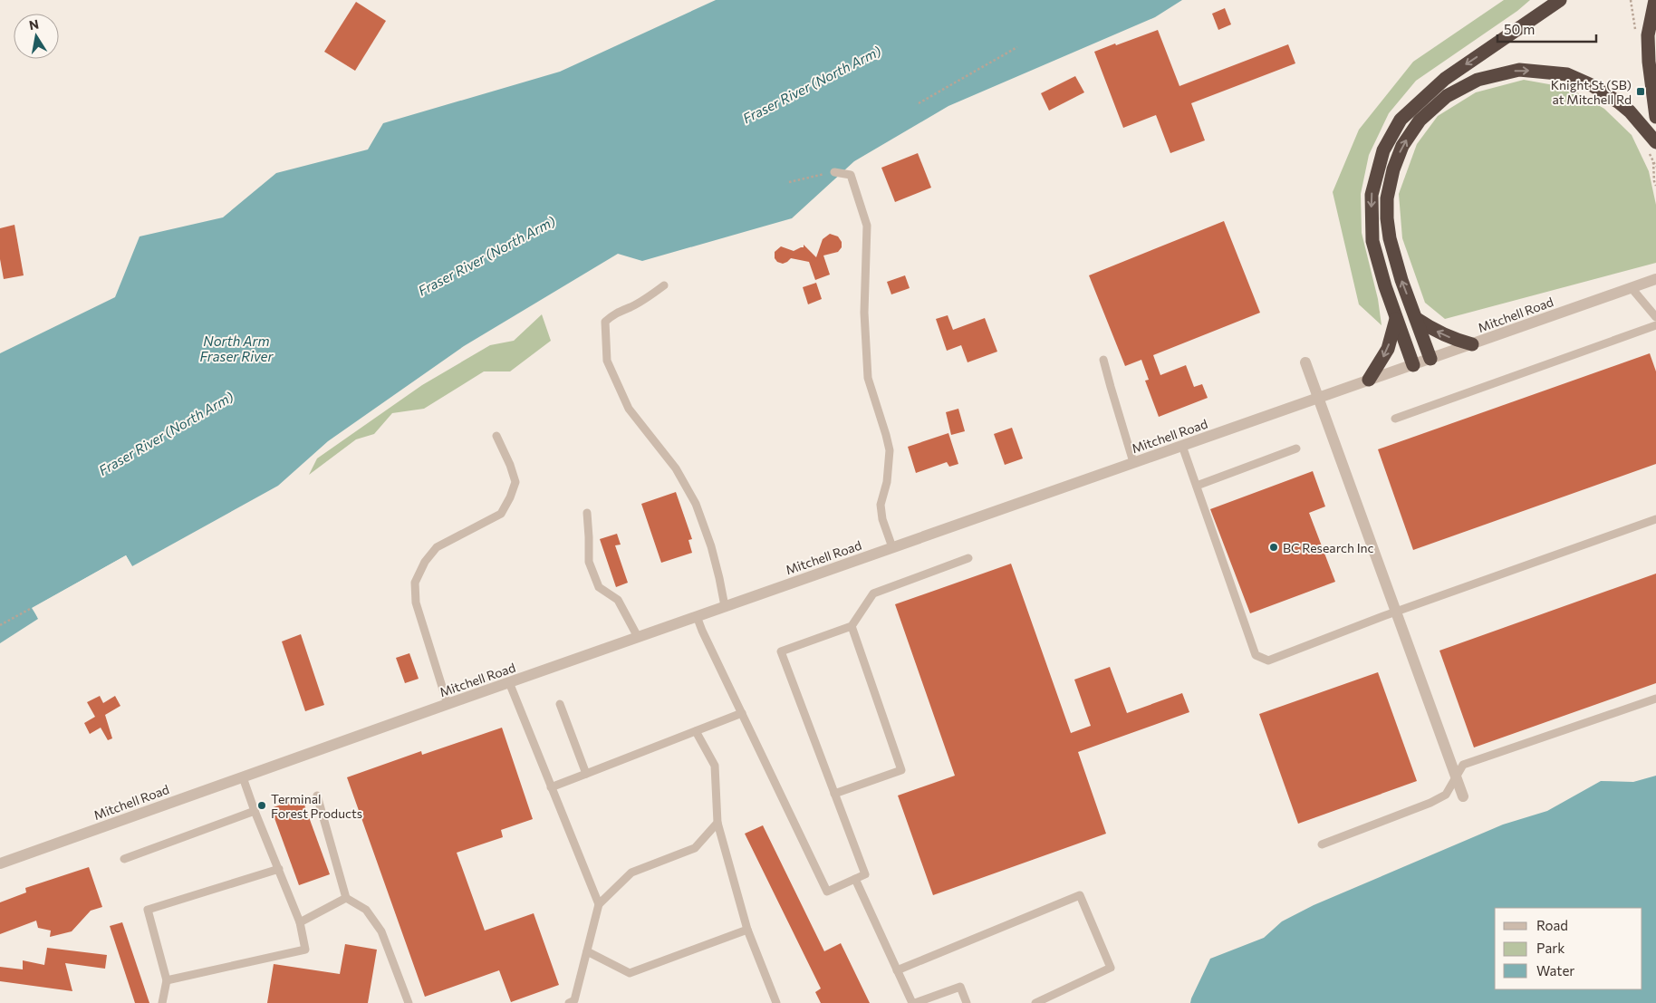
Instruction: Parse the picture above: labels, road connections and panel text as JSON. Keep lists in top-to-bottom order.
{
  "streets": {
    "street": ["Mitchell Road"]
  },
  "water": ["Fraser River (North Arm)", "North Arm Fraser River"],
  "places": {
    "transit": ["Knight St (SB) at Mitchell Rd"],
    "other": ["BC Research Inc", "Terminal Forest Products"]
  },
  "legend": ["Road", "Park", "Water"],
  "scale_bar": "50 m",
  "north": "top"
}
